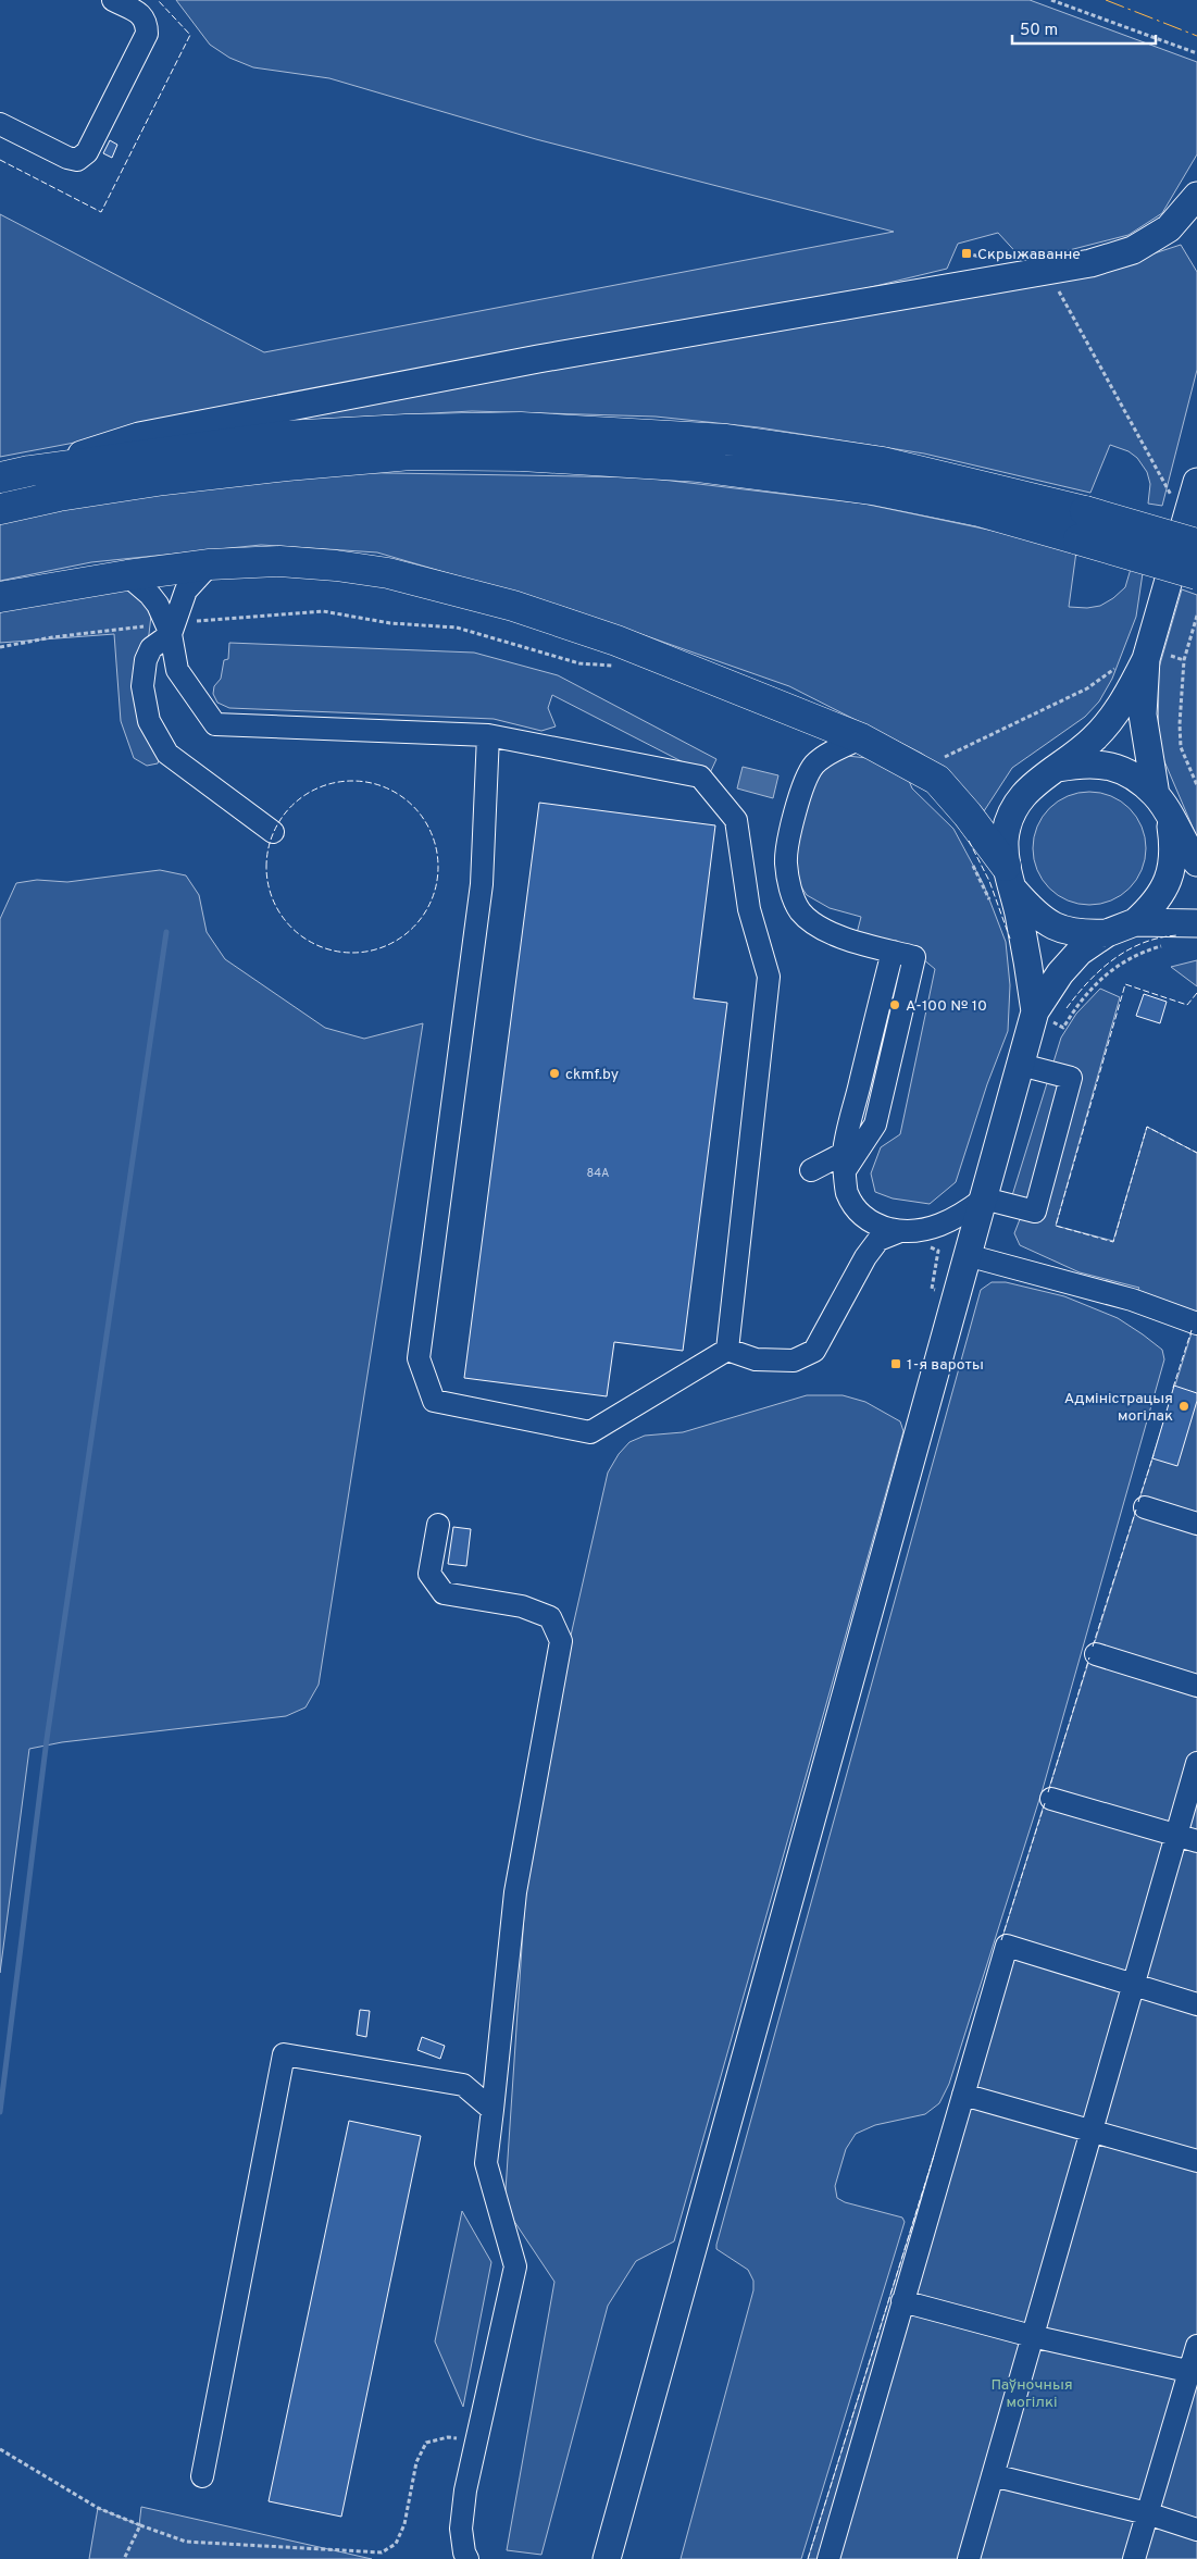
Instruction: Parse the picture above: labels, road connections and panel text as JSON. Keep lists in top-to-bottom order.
{
  "parks": ["Паўночныя могілкі"],
  "places": {
    "transit": ["Скрыжаванне", "1-я вароты"],
    "other": ["А-100 № 10", "ckmf.by", "Адміністрацыя могілак"]
  },
  "house_numbers": ["84А"],
  "scale_bar": "50 m"
}
